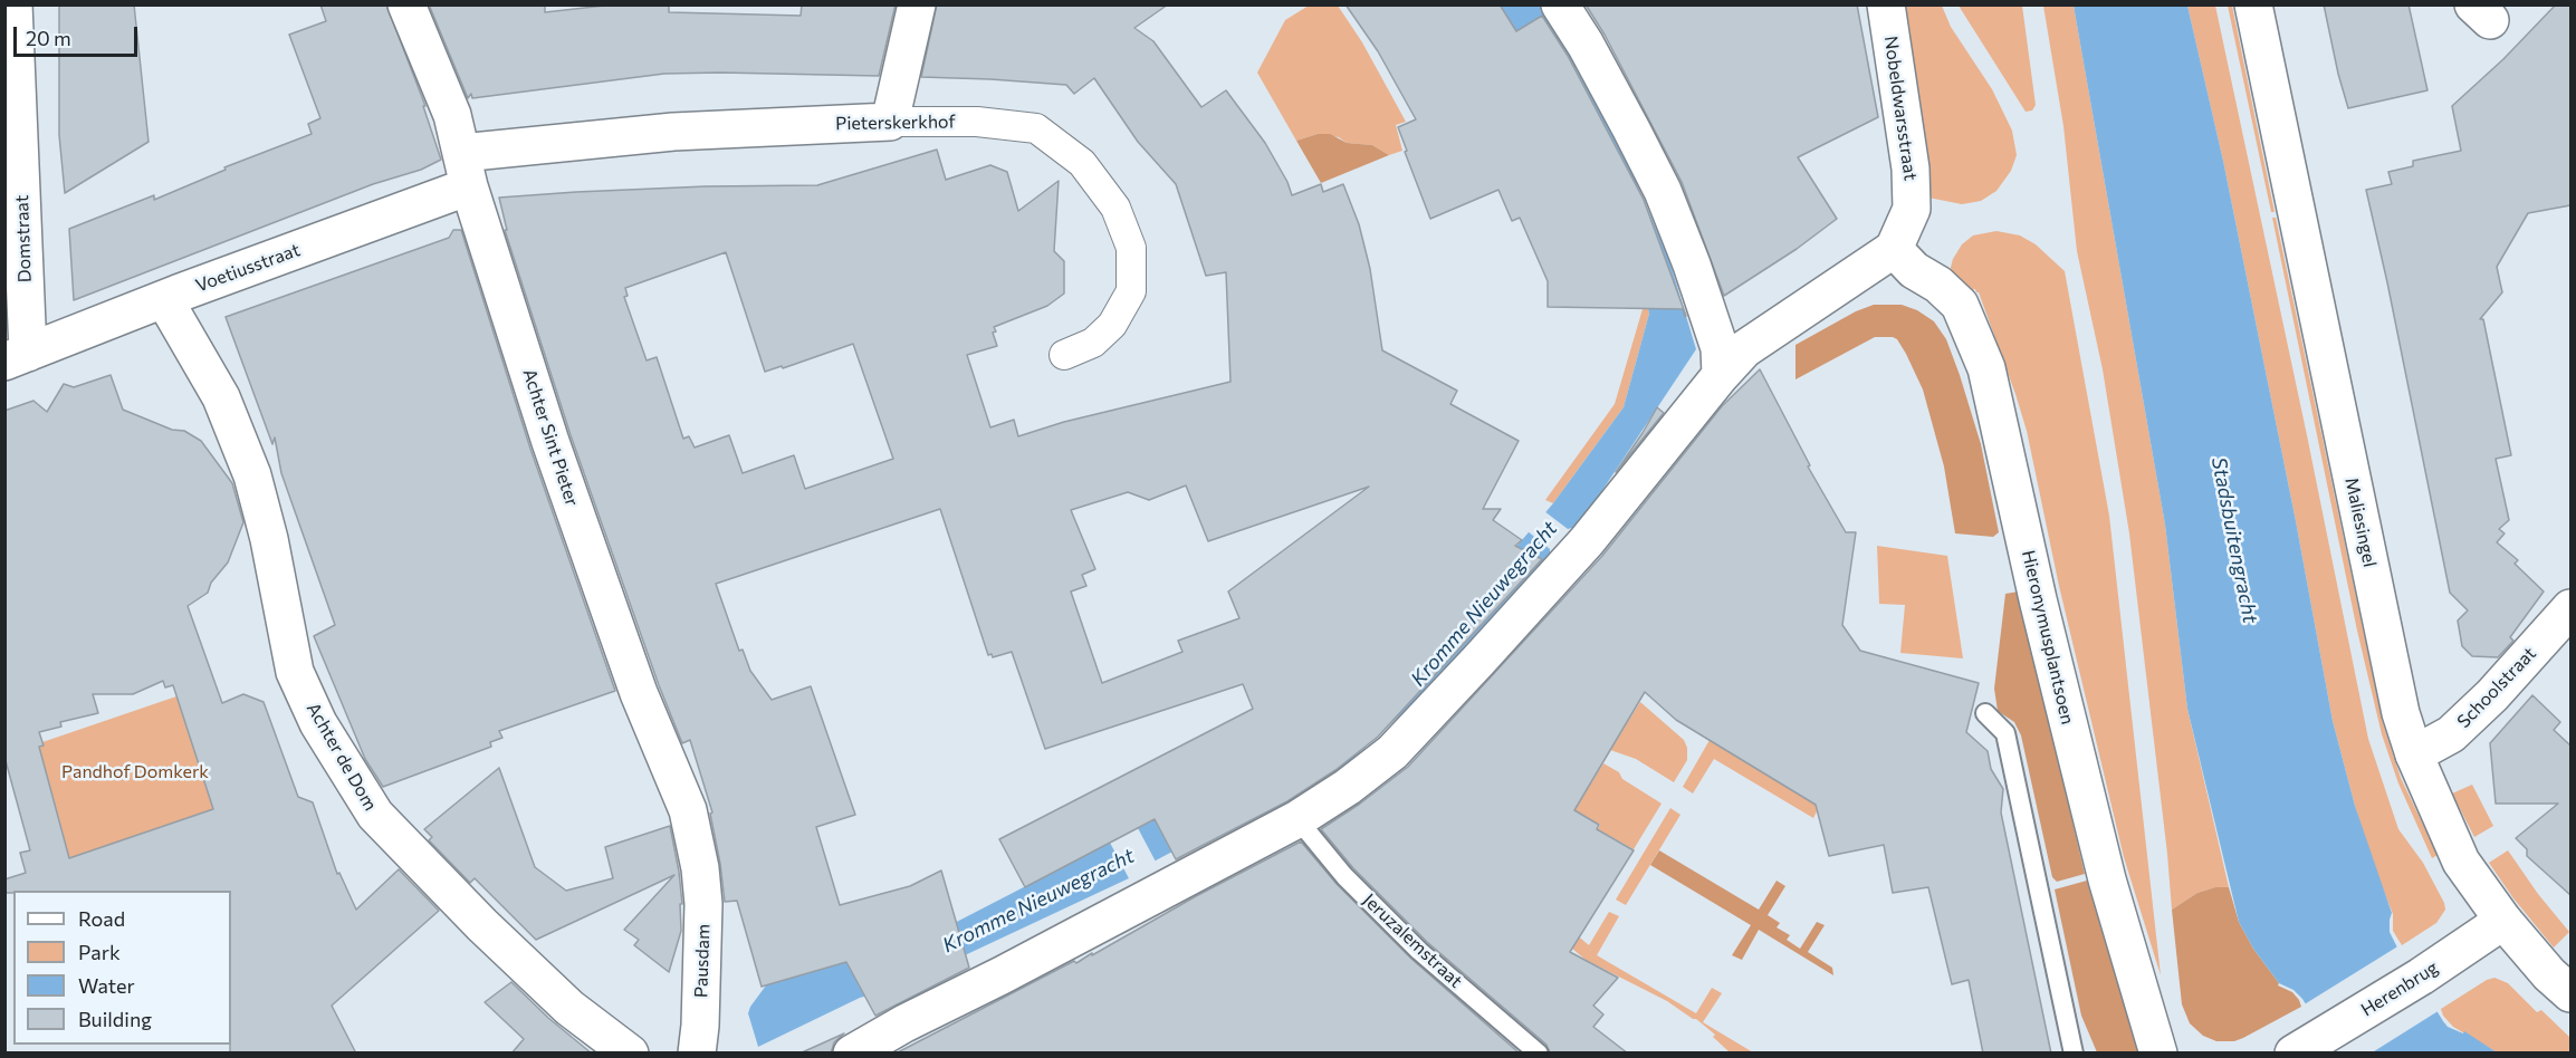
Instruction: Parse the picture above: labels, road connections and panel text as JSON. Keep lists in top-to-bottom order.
{
  "streets": {
    "street": [
      "Nobeldwarsstraat",
      "Pieterskerkhof",
      "Domstraat",
      "Voetiusstraat",
      "Achter Sint Pieter",
      "Maliesingel",
      "Hieronymusplantsoen",
      "Schoolstraat",
      "Achter de Dom",
      "Pausdam",
      "Herenbrug"
    ],
    "lane": ["Jeruzalemstraat"]
  },
  "crossings": [
    ["Nobeldwarsstraat", "Hieronymusplantsoen"],
    ["Pieterskerkhof", "Voetiusstraat"],
    ["Pieterskerkhof", "Achter Sint Pieter"],
    ["Domstraat", "Voetiusstraat"],
    ["Voetiusstraat", "Achter Sint Pieter"],
    ["Voetiusstraat", "Achter de Dom"],
    ["Achter Sint Pieter", "Pausdam"],
    ["Maliesingel", "Schoolstraat"],
    ["Maliesingel", "Herenbrug"]
  ],
  "water": ["Stadsbuitengracht", "Kromme Nieuwegracht"],
  "parks": ["Pandhof Domkerk"],
  "legend": [
    "Road",
    "Park",
    "Water",
    "Building"
  ],
  "scale_bar": "20 m"
}
